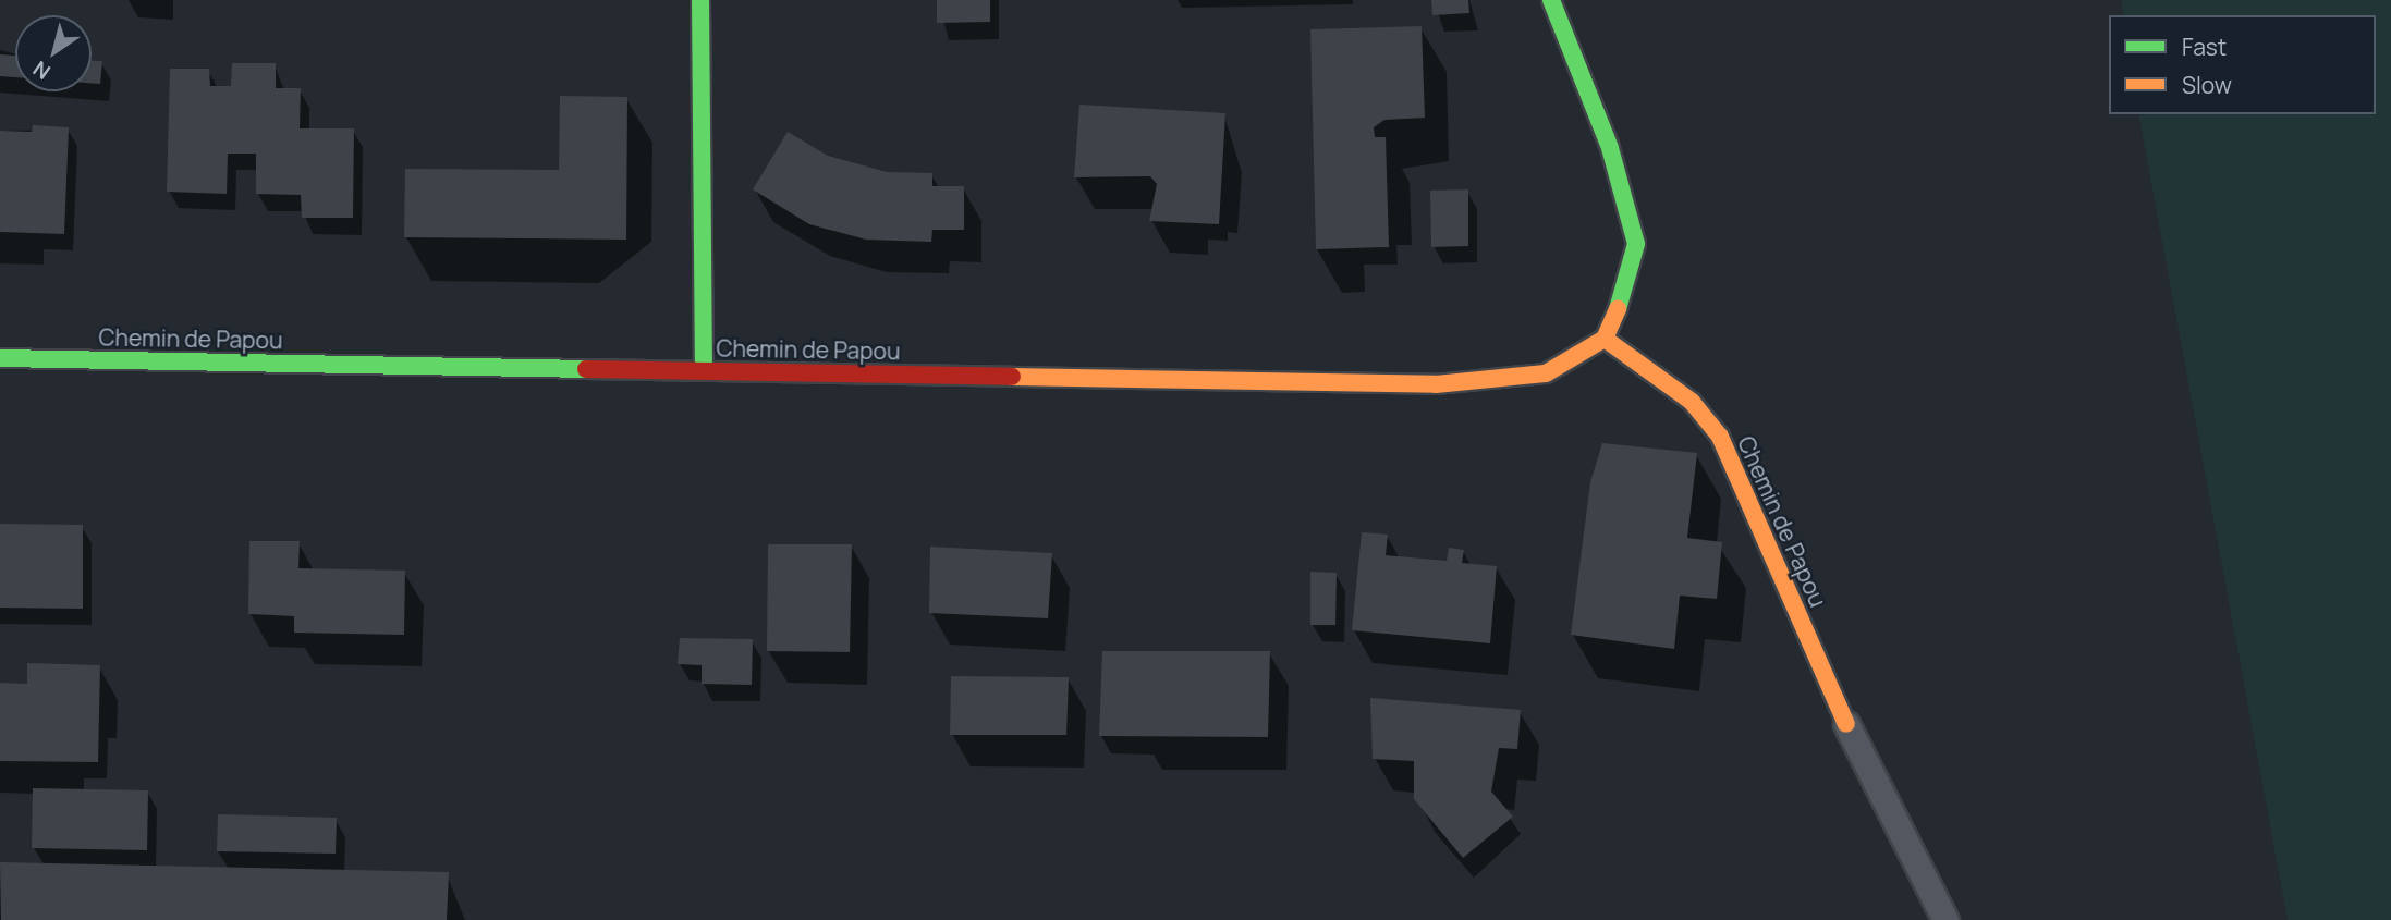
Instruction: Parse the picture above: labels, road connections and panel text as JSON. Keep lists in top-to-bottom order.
{
  "streets": {
    "street": ["Chemin de Papou"]
  },
  "legend": ["Fast", "Slow"],
  "north": "bottom left"
}
